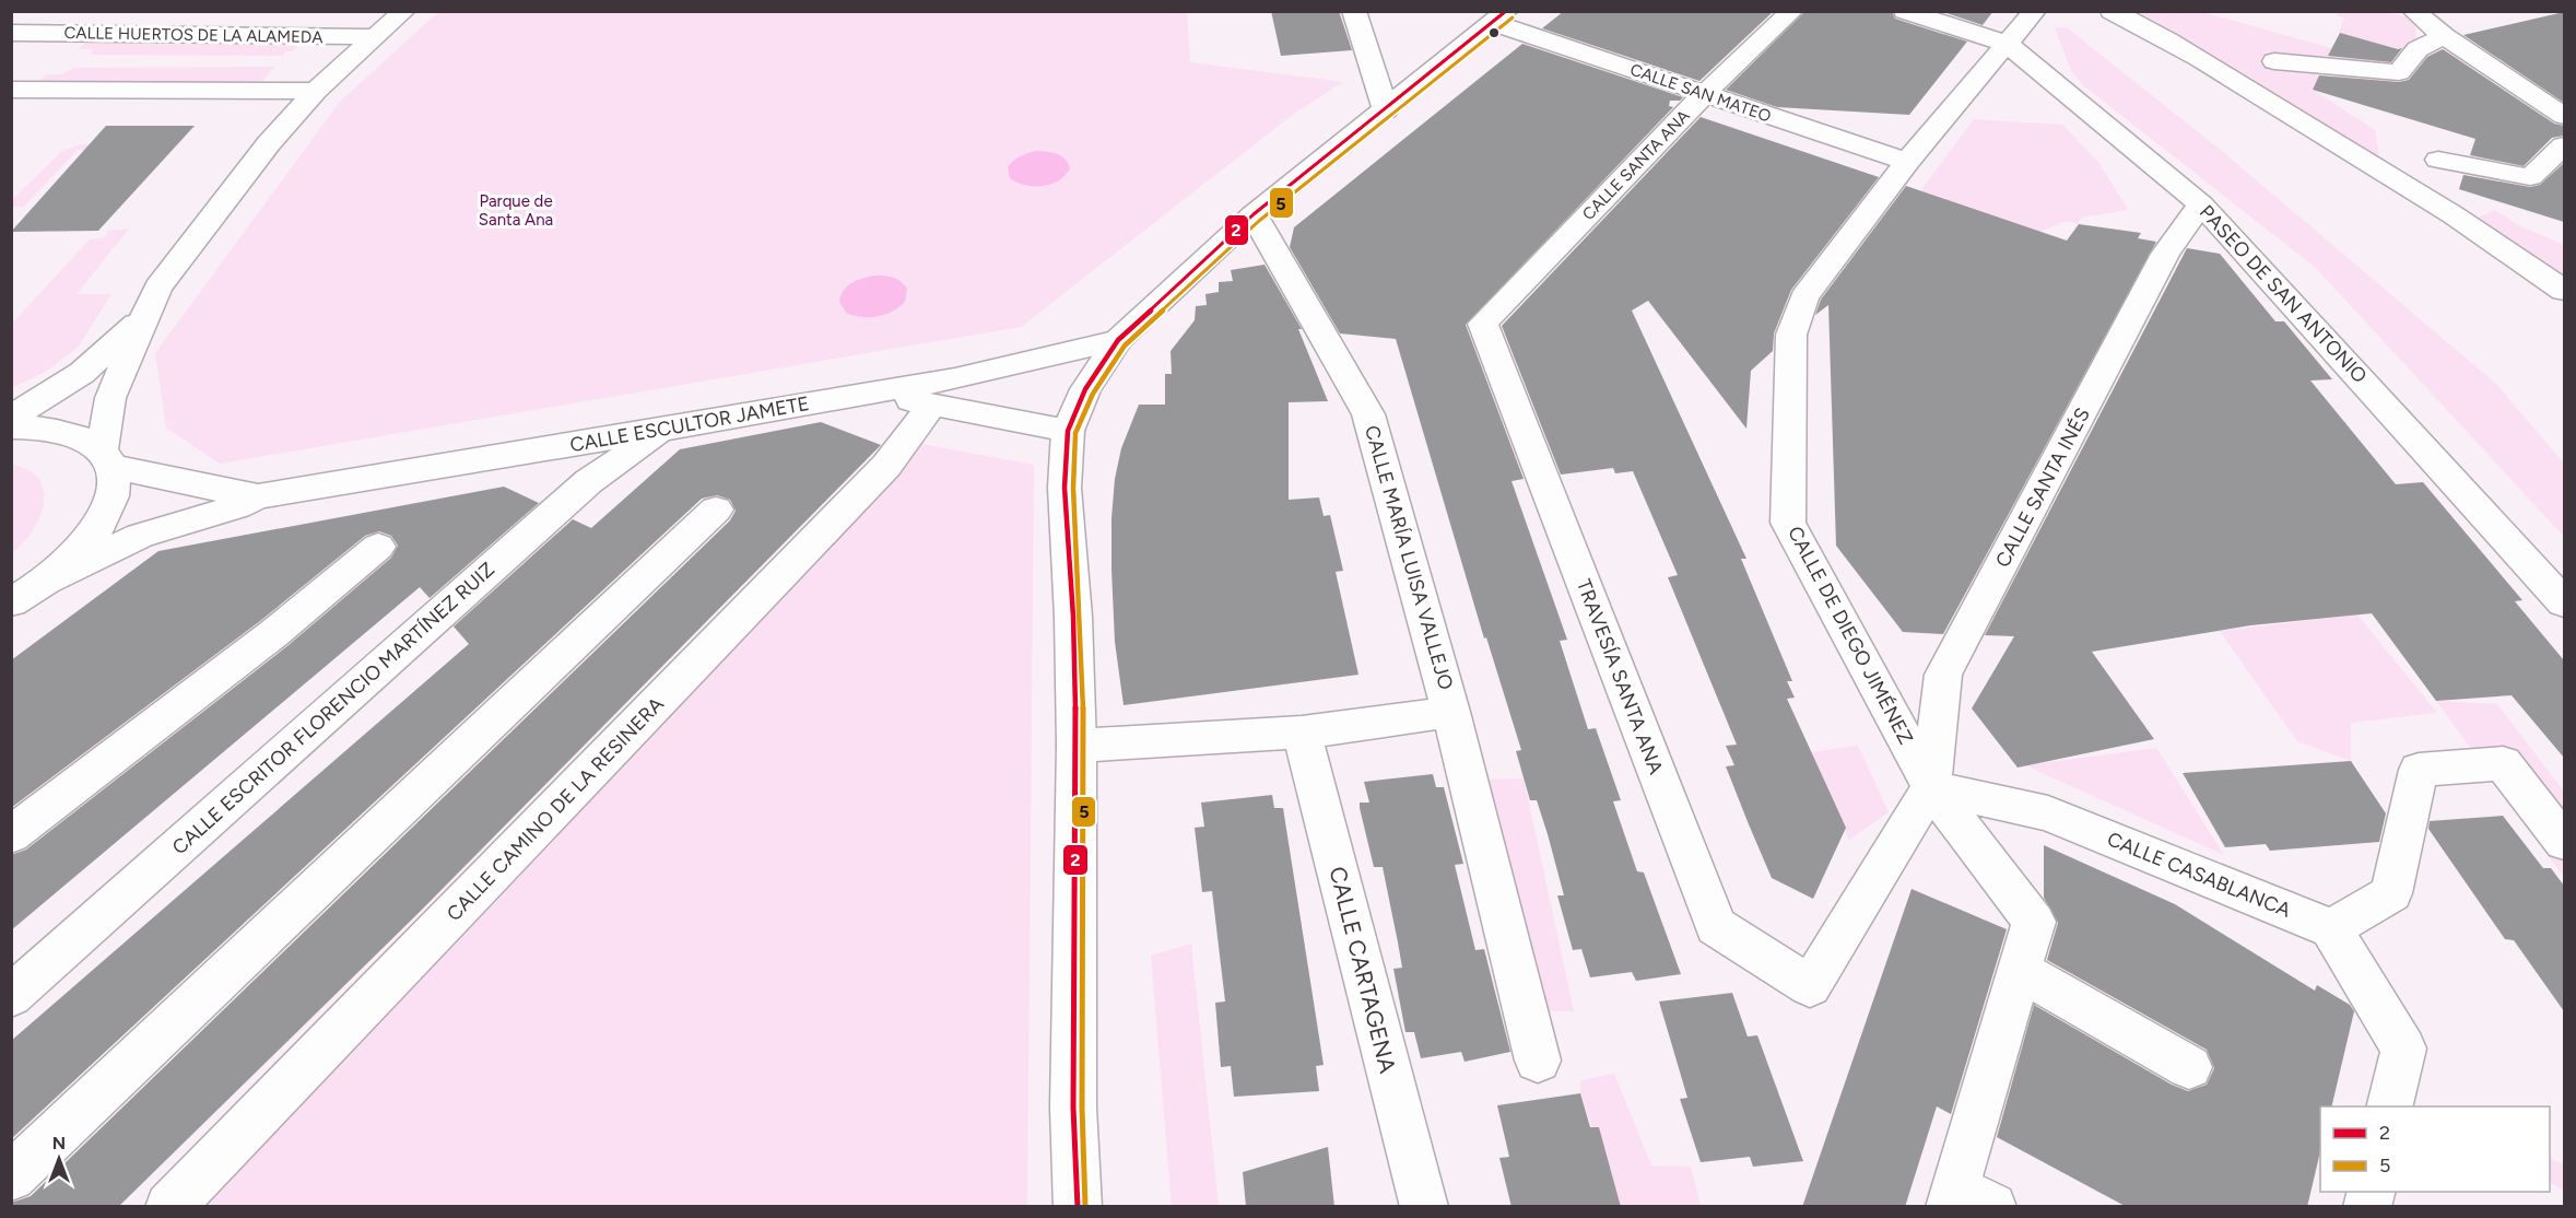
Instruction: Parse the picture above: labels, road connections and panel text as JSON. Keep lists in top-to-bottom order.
{
  "streets": {
    "street": [
      "CALLE HUERTOS DE LA ALAMEDA",
      "CALLE SAN MATEO",
      "CALLE SANTA ANA",
      "PASEO DE SAN ANTONIO",
      "CALLE ESCULTOR JAMETE",
      "CALLE SANTA INÉS",
      "CALLE MARÍA LUISA VALLEJO",
      "CALLE DE DIEGO JIMÉNEZ",
      "TRAVESÍA SANTA ANA",
      "CALLE ESCRITOR FLORENCIO MARTÍNEZ RUIZ",
      "CALLE CAMINO DE LA RESINERA",
      "CALLE CASABLANCA",
      "CALLE CARTAGENA"
    ]
  },
  "crossings": [
    ["CALLE SAN MATEO", "CALLE SANTA ANA"],
    ["CALLE SAN MATEO", "CALLE DE DIEGO JIMÉNEZ"],
    ["CALLE SANTA ANA", "TRAVESÍA SANTA ANA"],
    ["PASEO DE SAN ANTONIO", "CALLE SANTA INÉS"],
    ["PASEO DE SAN ANTONIO", "CALLE DE DIEGO JIMÉNEZ"],
    ["CALLE ESCULTOR JAMETE", "CALLE ESCRITOR FLORENCIO MARTÍNEZ RUIZ"],
    ["CALLE SANTA INÉS", "CALLE DE DIEGO JIMÉNEZ"],
    ["CALLE SANTA INÉS", "TRAVESÍA SANTA ANA"],
    ["CALLE SANTA INÉS", "CALLE CASABLANCA"],
    ["CALLE MARÍA LUISA VALLEJO", "CALLE CARTAGENA"],
    ["CALLE DE DIEGO JIMÉNEZ", "TRAVESÍA SANTA ANA"],
    ["CALLE DE DIEGO JIMÉNEZ", "CALLE CASABLANCA"],
    ["TRAVESÍA SANTA ANA", "CALLE CASABLANCA"]
  ],
  "parks": ["Parque de Santa Ana"],
  "lines": ["transit line 2", "transit line 5"],
  "legend": ["2", "5"],
  "north": "top"
}
